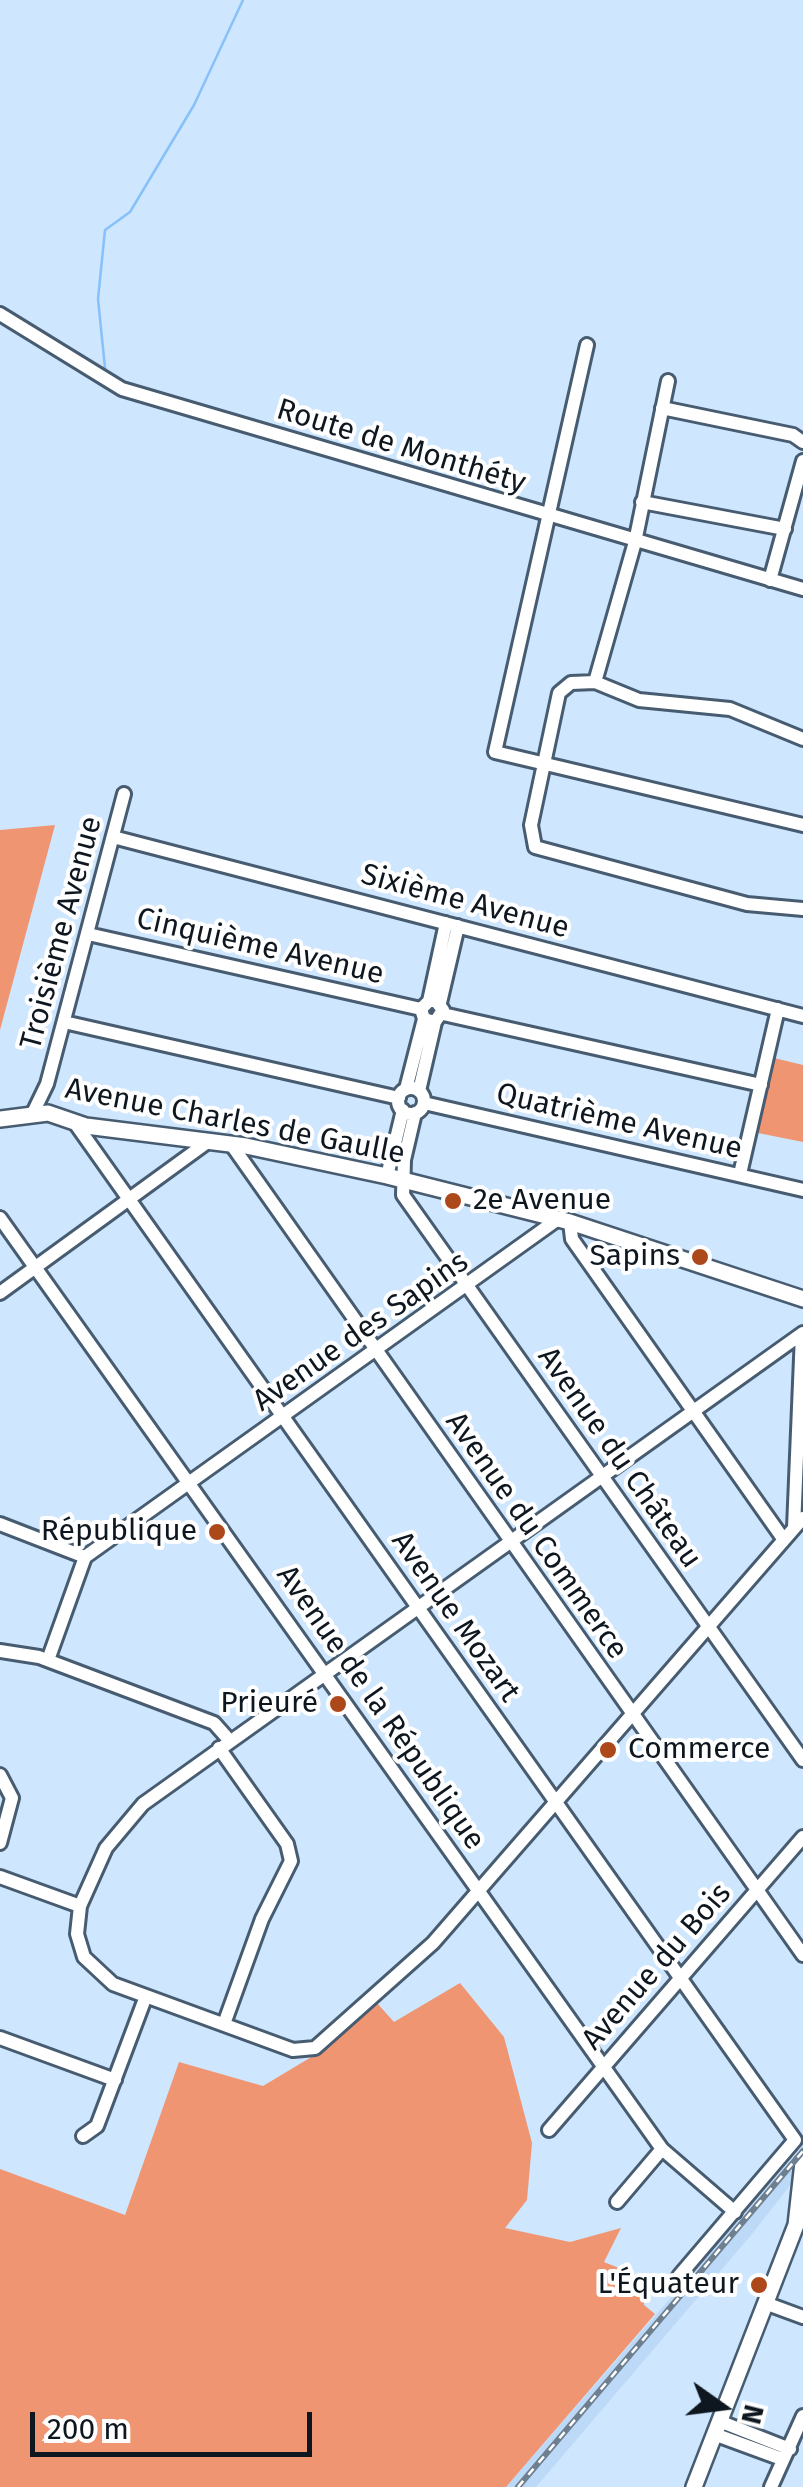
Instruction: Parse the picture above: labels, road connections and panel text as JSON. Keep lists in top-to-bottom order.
{
  "streets": {
    "main road": ["Avenue Charles de Gaulle"],
    "street": [
      "Route de Monthéty",
      "Sixième Avenue",
      "Troisième Avenue",
      "Cinquième Avenue",
      "Quatrième Avenue",
      "Avenue des Sapins",
      "Avenue du Château",
      "Avenue du Commerce",
      "Avenue Mozart",
      "Avenue de la République",
      "Avenue du Bois"
    ]
  },
  "crossings": [
    ["Sixième Avenue", "Troisième Avenue"],
    ["Troisième Avenue", "Cinquième Avenue"],
    ["Troisième Avenue", "Avenue Charles de Gaulle"],
    ["Troisième Avenue", "Quatrième Avenue"],
    ["Avenue Charles de Gaulle", "Avenue des Sapins"],
    ["Avenue Charles de Gaulle", "Avenue du Château"],
    ["Avenue Charles de Gaulle", "Avenue du Commerce"],
    ["Avenue Charles de Gaulle", "Avenue Mozart"],
    ["Avenue des Sapins", "Avenue du Château"],
    ["Avenue des Sapins", "Avenue du Commerce"],
    ["Avenue des Sapins", "Avenue Mozart"],
    ["Avenue des Sapins", "Avenue de la République"],
    ["Avenue du Commerce", "Avenue du Bois"],
    ["Avenue Mozart", "Avenue du Bois"],
    ["Avenue de la République", "Avenue du Bois"]
  ],
  "places": [
    "2e Avenue",
    "Sapins",
    "République",
    "Prieuré",
    "Commerce",
    "L'Équateur"
  ],
  "scale_bar": "200 m",
  "north": "right"
}
